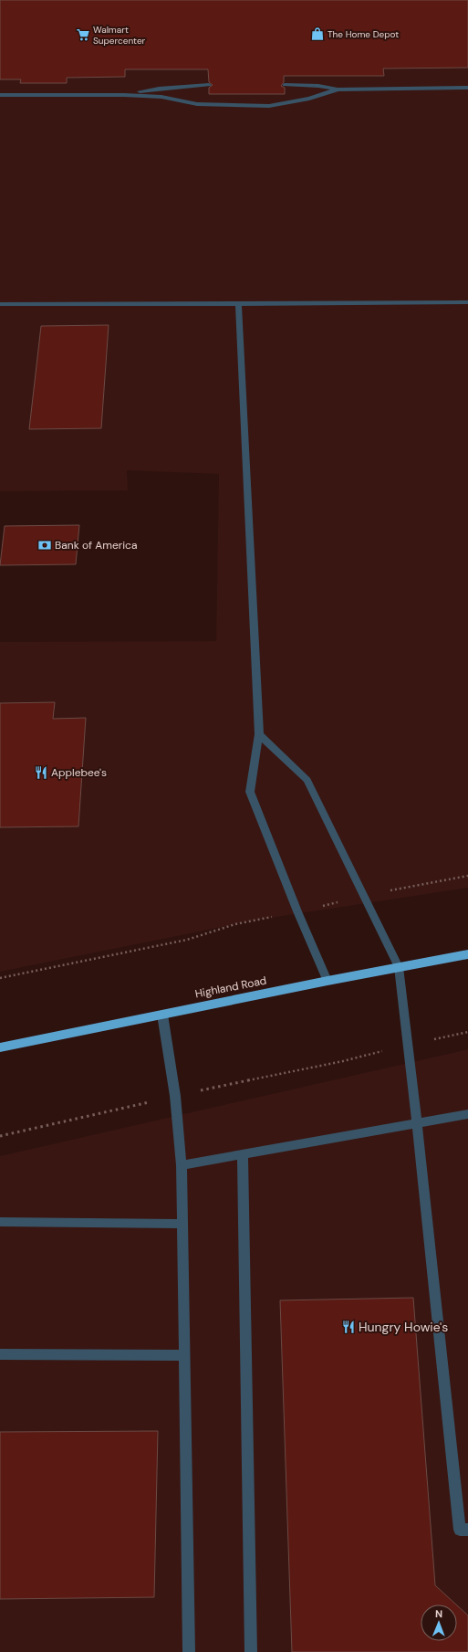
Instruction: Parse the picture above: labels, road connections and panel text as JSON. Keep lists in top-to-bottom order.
{
  "streets": {
    "highway": ["Highland Road"]
  },
  "places": {
    "shop": ["The Home Depot"],
    "supermarket": ["Walmart Supercenter"],
    "bank": ["Bank of America"],
    "restaurant": ["Applebee's", "Hungry Howie's"]
  },
  "north": "top"
}
